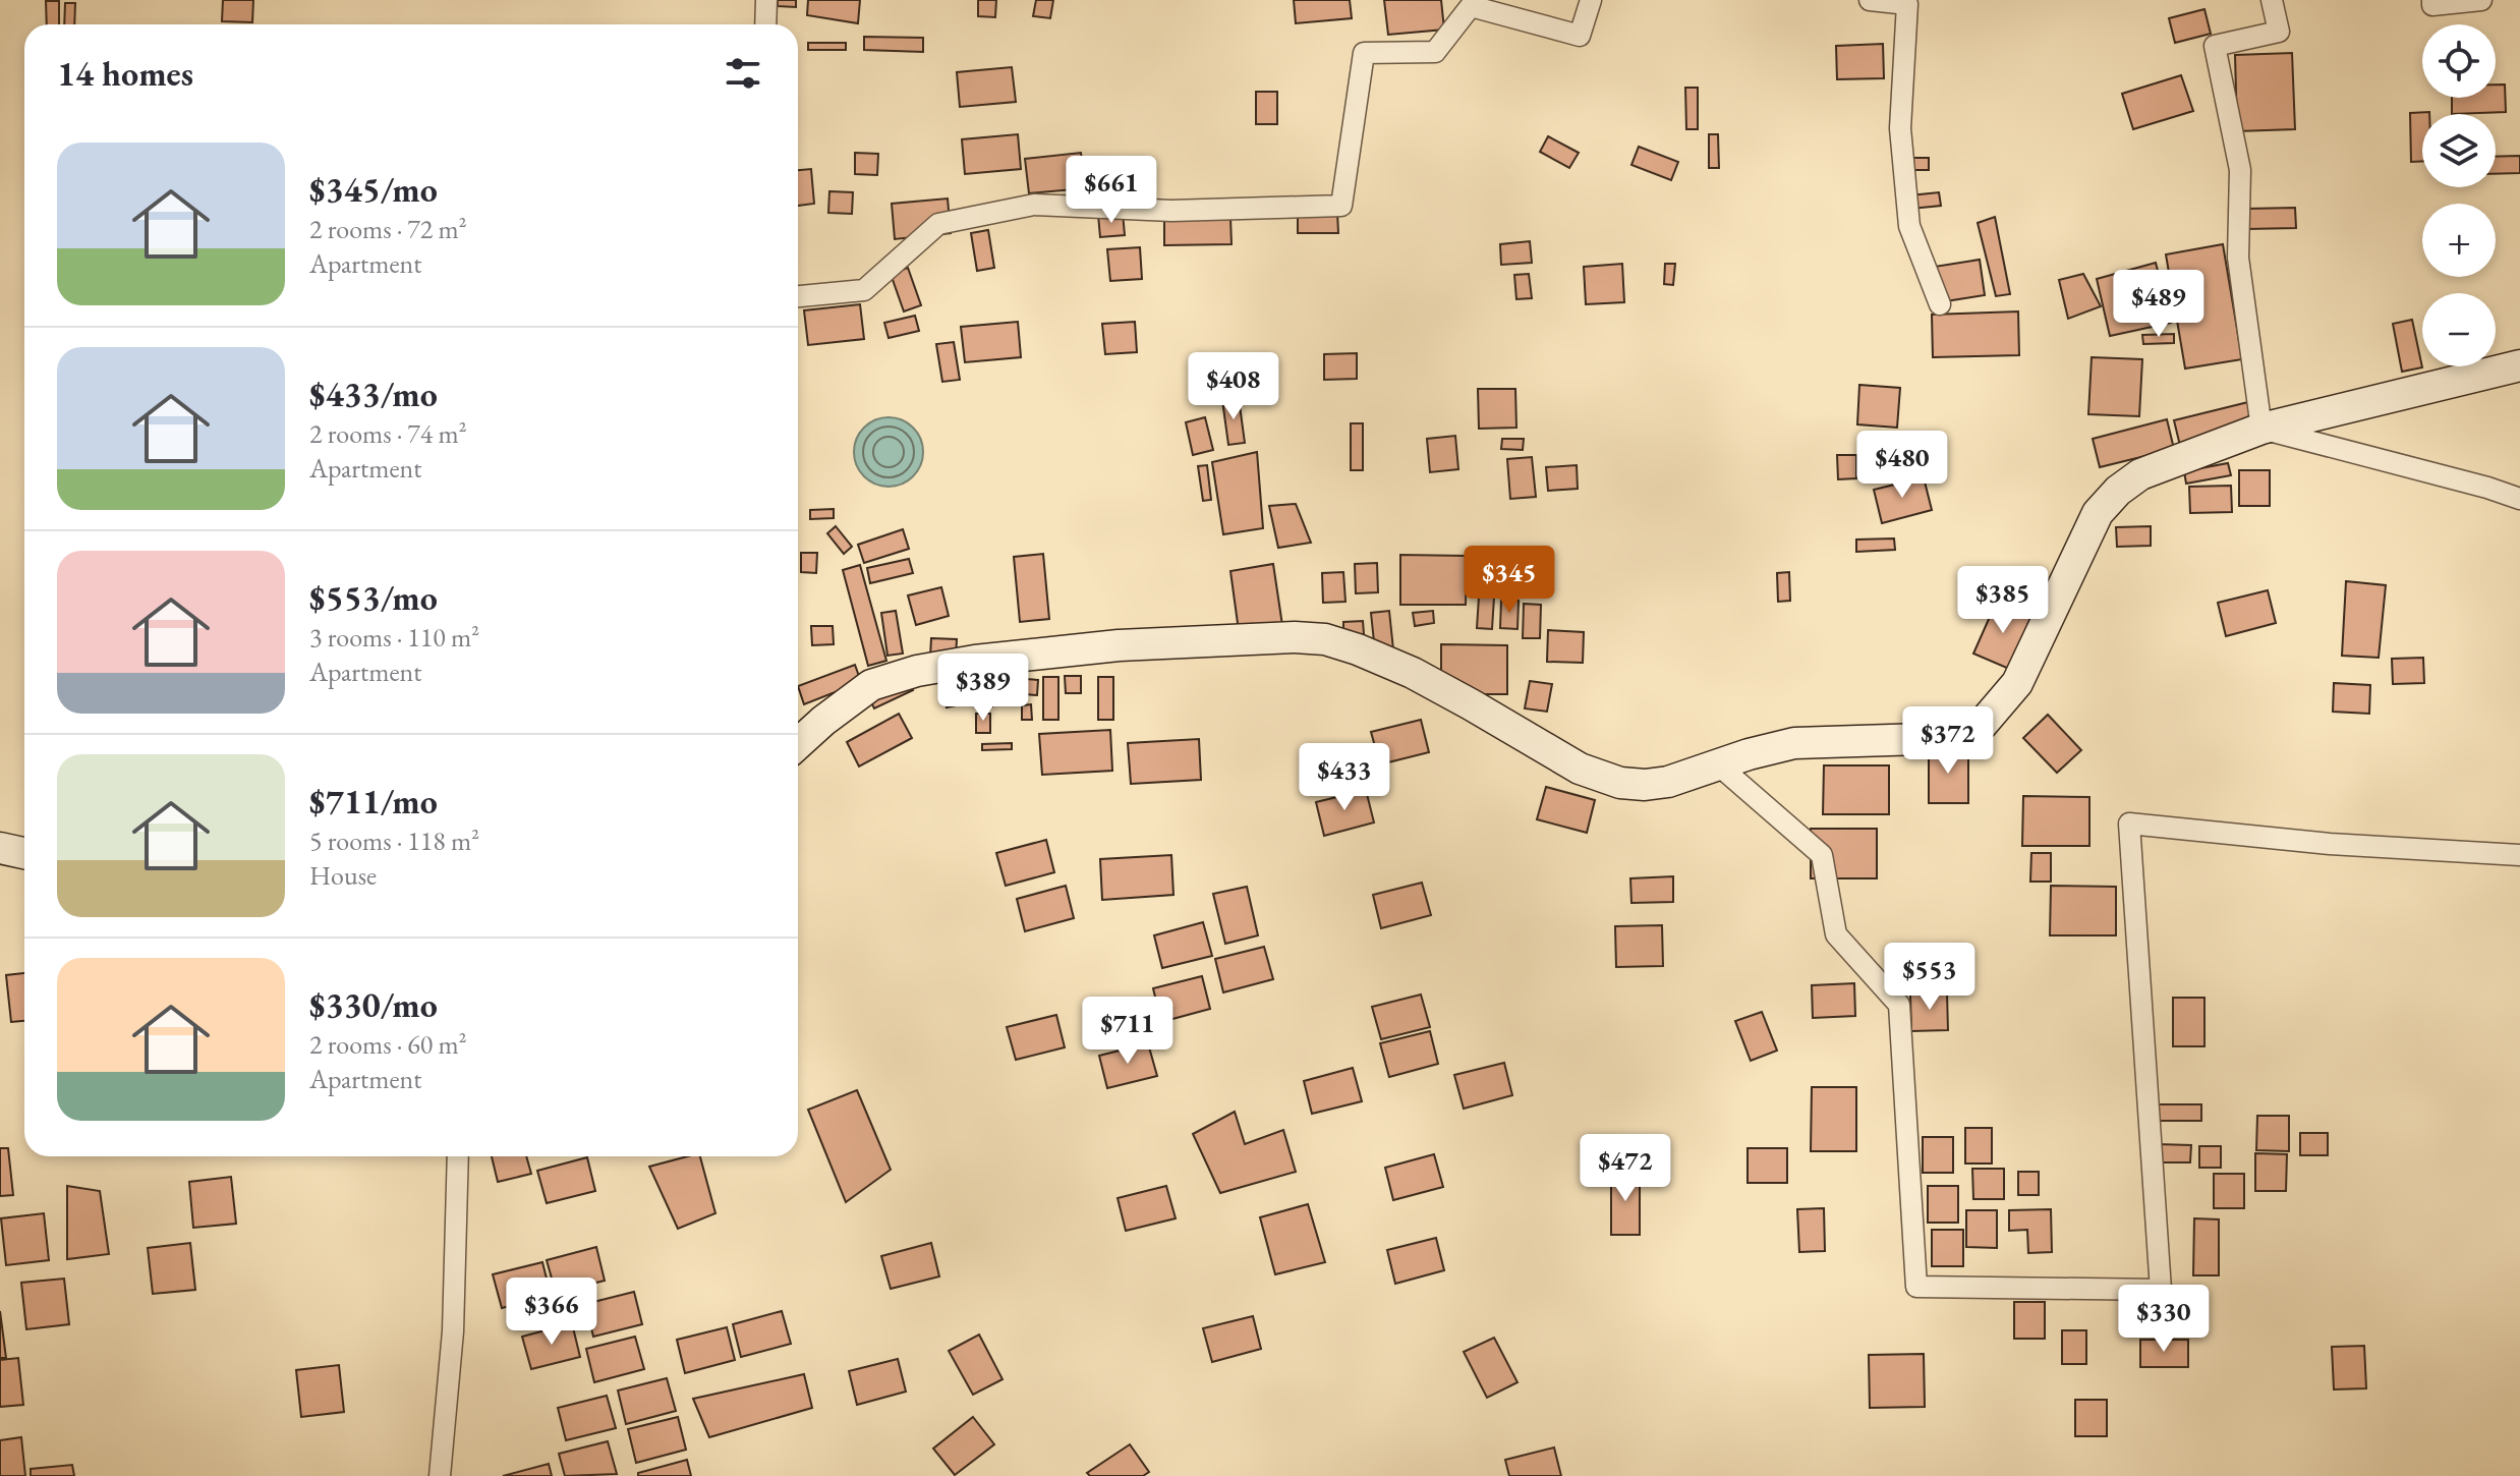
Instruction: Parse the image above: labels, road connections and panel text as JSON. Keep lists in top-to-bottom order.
{
  "page": {
    "map_buttons": ["+", "−"],
    "heading": "14 homes",
    "list": [
      {
        "name": "$345/mo",
        "note": "2 rooms · 72 m² · Apartment"
      },
      {
        "name": "$433/mo",
        "note": "2 rooms · 74 m² · Apartment"
      },
      {
        "name": "$553/mo",
        "note": "3 rooms · 110 m² · Apartment"
      },
      {
        "name": "$711/mo",
        "note": "5 rooms · 118 m² · House"
      },
      {
        "name": "$330/mo",
        "note": "2 rooms · 60 m² · Apartment"
      }
    ],
    "price": [
      "$661",
      "$489",
      "$408",
      "$480",
      "$345",
      "$385",
      "$389",
      "$372",
      "$433",
      "$553",
      "$711",
      "$472",
      "$366",
      "$330"
    ]
  }
}
